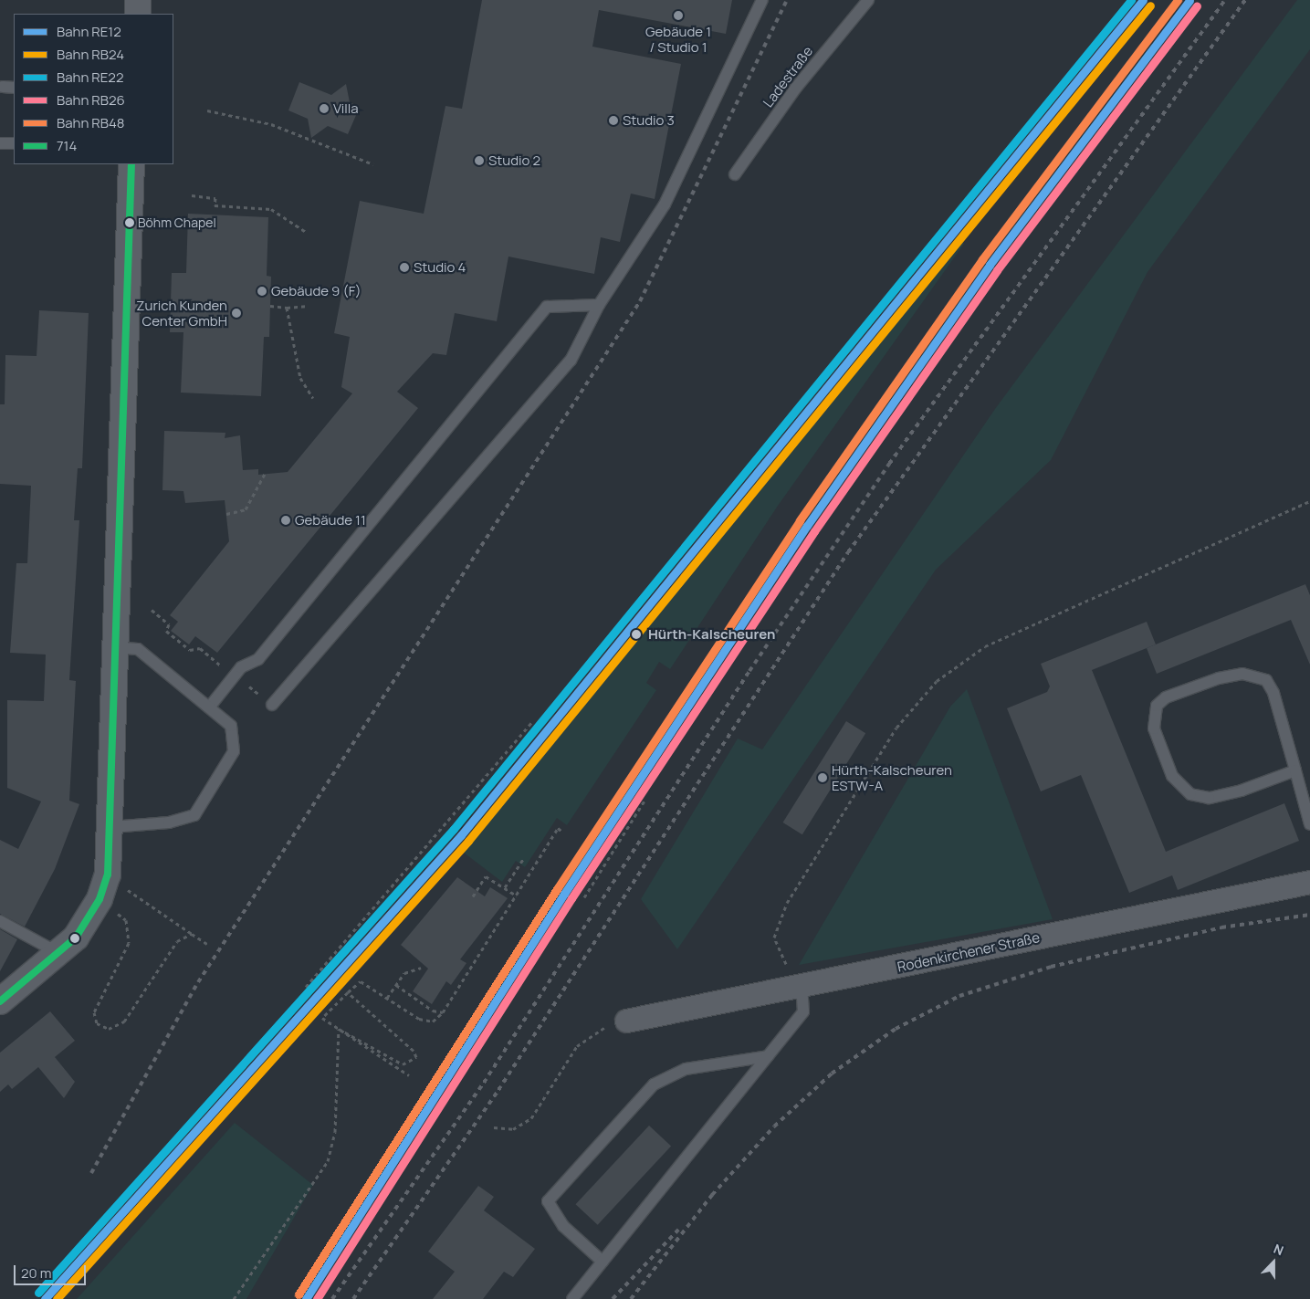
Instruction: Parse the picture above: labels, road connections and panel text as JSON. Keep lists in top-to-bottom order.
{
  "streets": {
    "street": ["Rodenkirchener Straße"],
    "lane": ["Ladestraße"]
  },
  "places": [
    "Gebäude 1 / Studio 1",
    "Villa",
    "Studio 3",
    "Studio 2",
    "Böhm Chapel",
    "Studio 4",
    "Gebäude 9 (F)",
    "Zurich Kunden Center GmbH",
    "Gebäude 11",
    "Hürth-Kalscheuren",
    "Hürth-Kalscheuren ESTW-A"
  ],
  "lines": [
    "rail line RE12",
    "rail line RE22",
    "rail line RB48",
    "rail line RB24",
    "rail line RB26",
    "transit line 714"
  ],
  "legend": [
    "Bahn RE12",
    "Bahn RB24",
    "Bahn RE22",
    "Bahn RB26",
    "Bahn RB48",
    "714"
  ],
  "scale_bar": "20 m",
  "north": "top"
}
